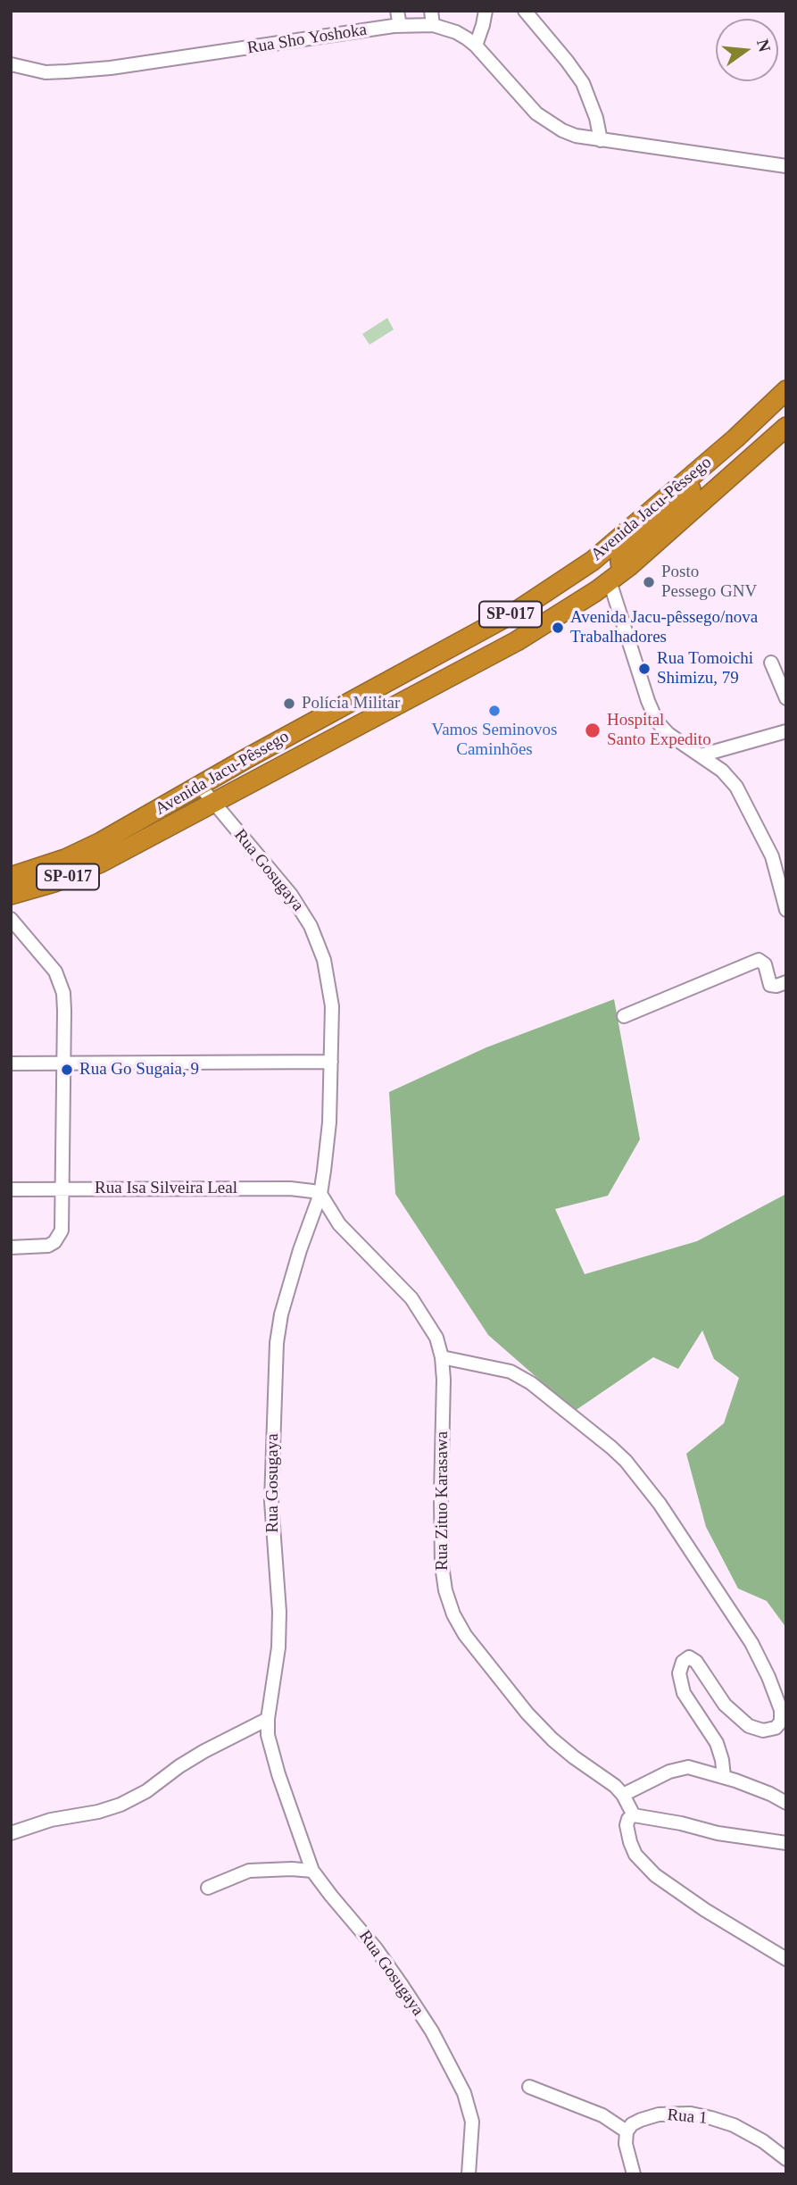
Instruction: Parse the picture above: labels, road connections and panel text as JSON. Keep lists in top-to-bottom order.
{
  "streets": {
    "highway": ["Avenida Jacu-Pêssego", "SP-017"],
    "street": [
      "Rua Sho Yoshoka",
      "Rua Gosugaya",
      "Rua Isa Silveira Leal",
      "Rua Zituo Karasawa",
      "Rua 1"
    ]
  },
  "crossings": [
    ["Avenida Jacu-Pêssego", "Rua Gosugaya"],
    ["Rua Gosugaya", "Rua Isa Silveira Leal"],
    ["Rua Gosugaya", "Rua Zituo Karasawa"],
    ["Rua Isa Silveira Leal", "Rua Zituo Karasawa"]
  ],
  "places": [
    "Posto Pessego GNV",
    "Avenida Jacu-pêssego/nova Trabalhadores",
    "Rua Tomoichi Shimizu, 79",
    "Polícia Militar",
    "Vamos Seminovos Caminhões",
    "Hospital Santo Expedito",
    "Rua Go Sugaia, 9"
  ],
  "north": "right"
}
